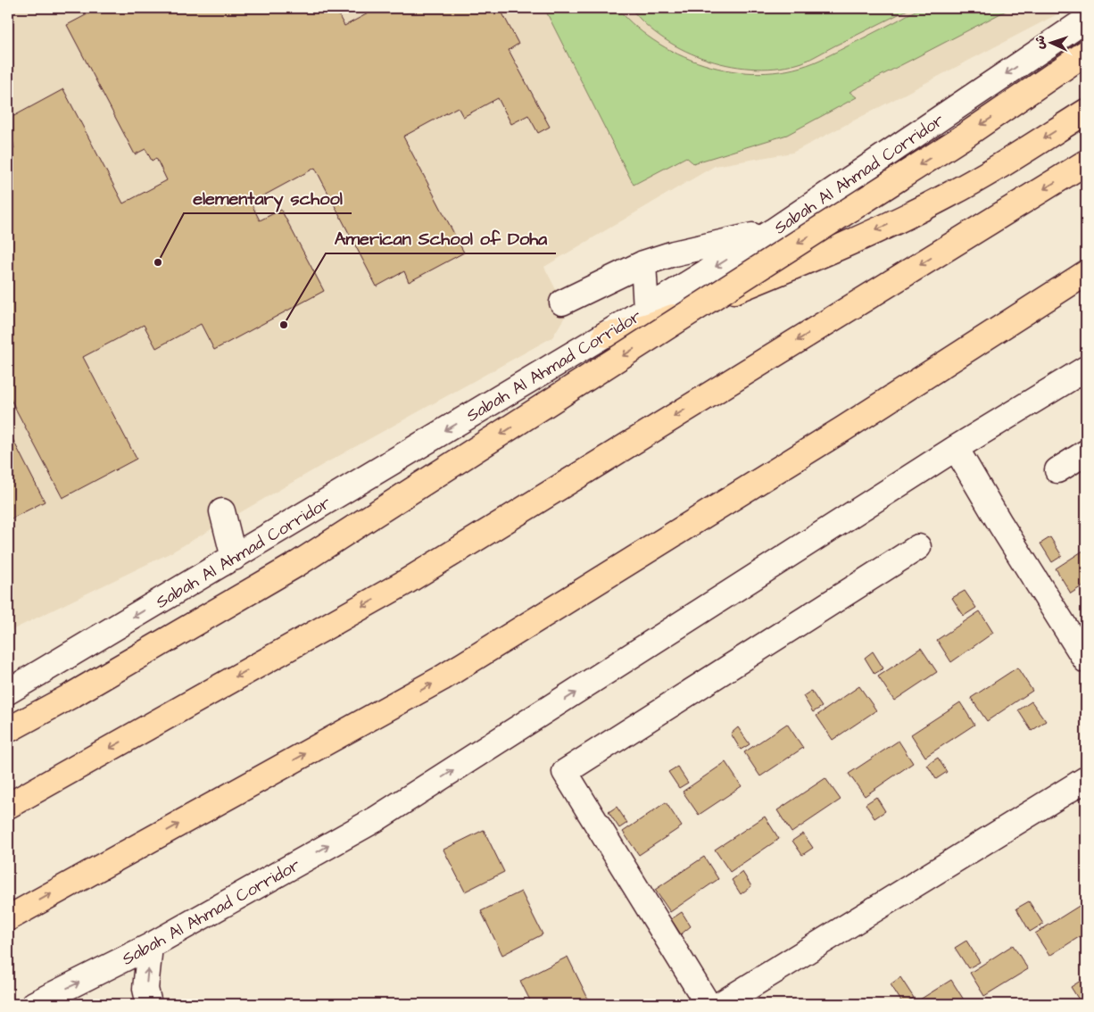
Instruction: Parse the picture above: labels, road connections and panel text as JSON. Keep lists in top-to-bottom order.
{
  "streets": {
    "street": ["Sabah Al Ahmad Corridor"]
  },
  "places": ["elementary school", "American School of Doha"],
  "north": "left"
}
